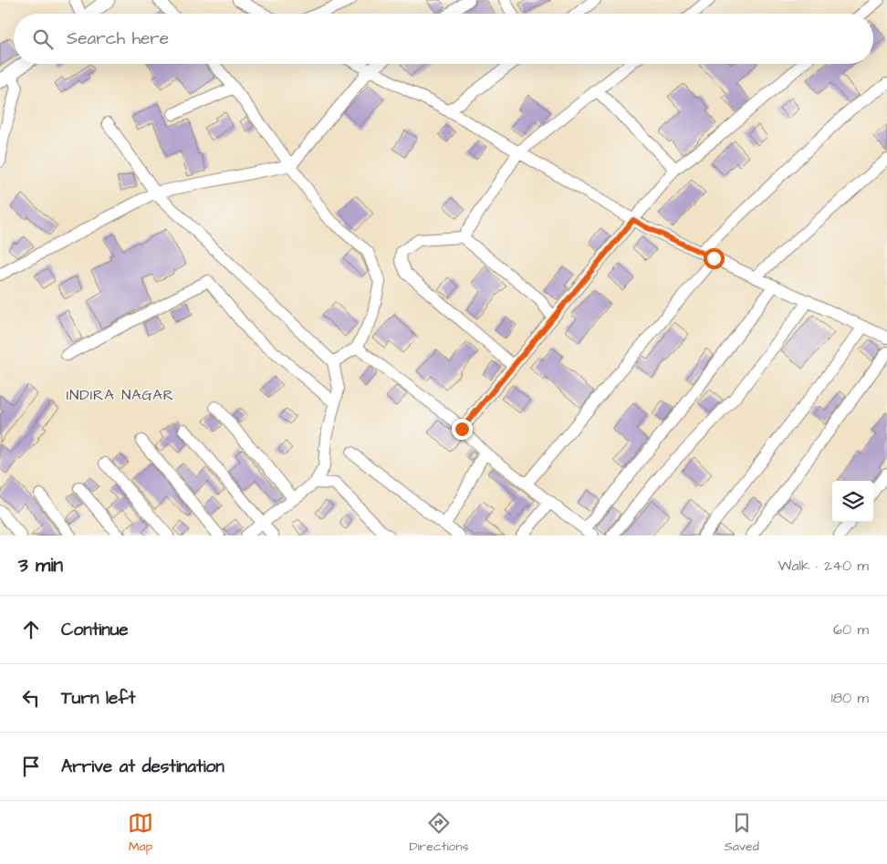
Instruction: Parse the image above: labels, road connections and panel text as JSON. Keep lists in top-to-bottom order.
{
  "districts": ["INDIRA NAGAR"],
  "page": {
    "search": "Search here",
    "heading": ["3 min", "Walk · 240 m"],
    "list": [
      ["Continue", "60 m"],
      ["Turn left", "180 m"],
      "Arrive at destination"
    ],
    "nav": ["Map", "Directions", "Saved"]
  }
}
